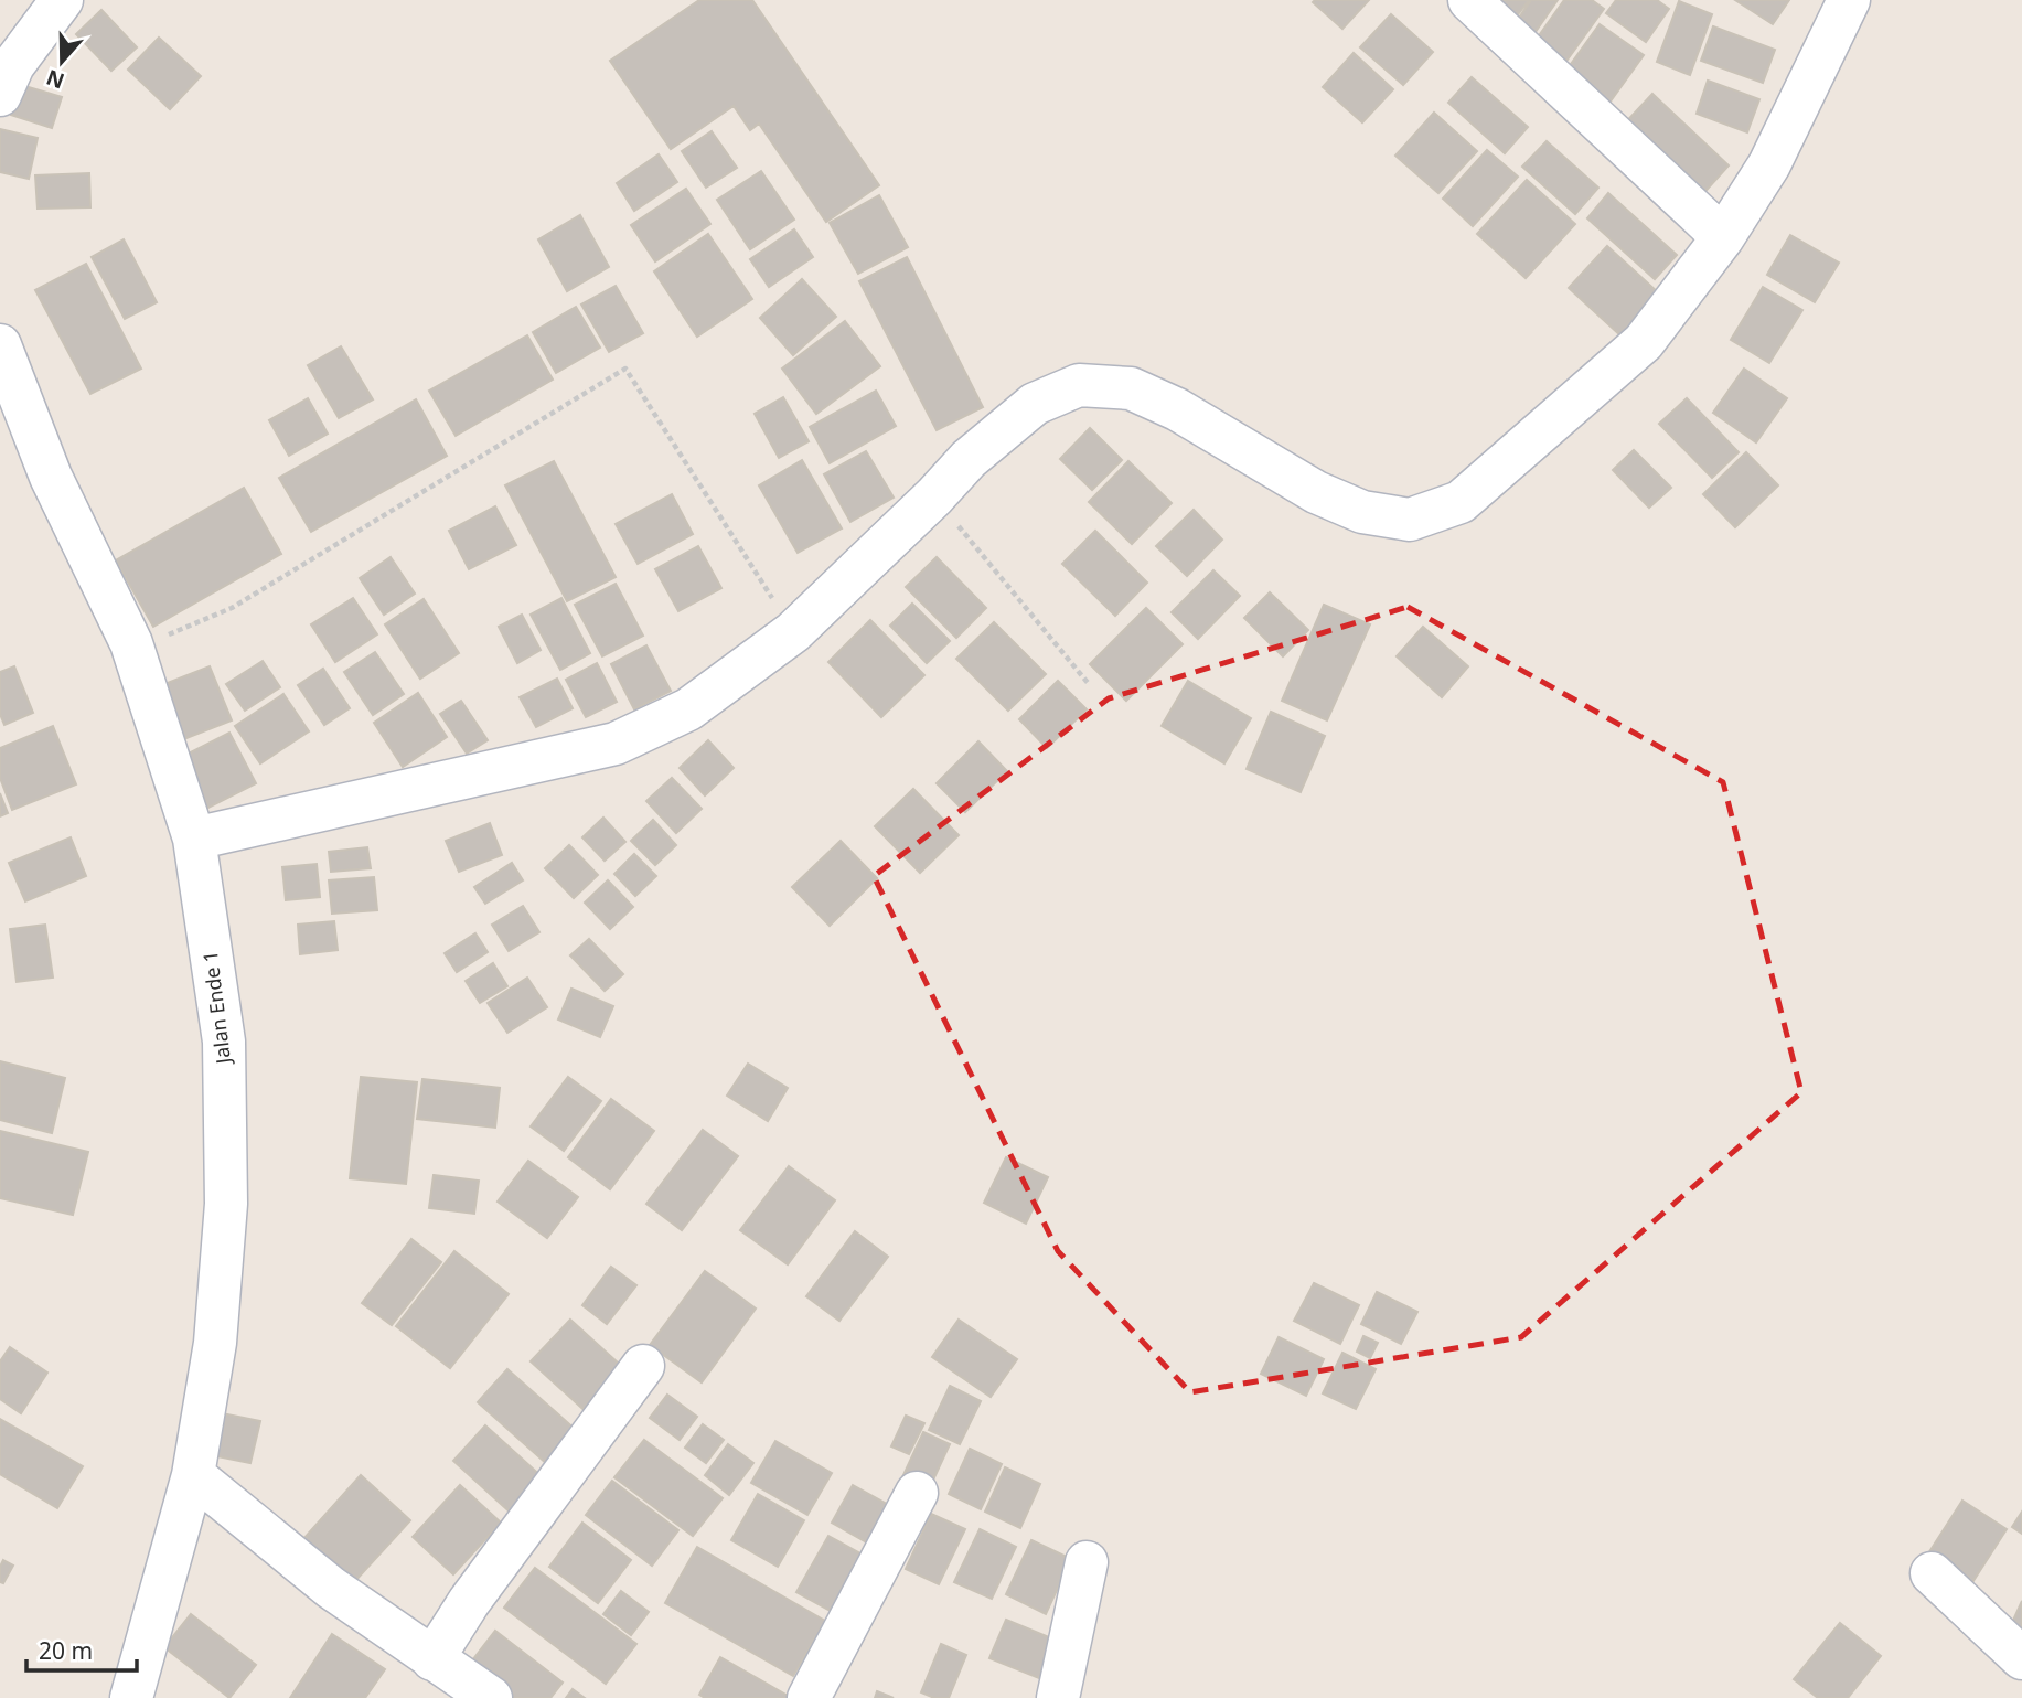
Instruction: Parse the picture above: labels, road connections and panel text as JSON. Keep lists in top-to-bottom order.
{
  "streets": {
    "street": ["Jalan Ende 1"]
  },
  "scale_bar": "20 m",
  "north": "bottom"
}
